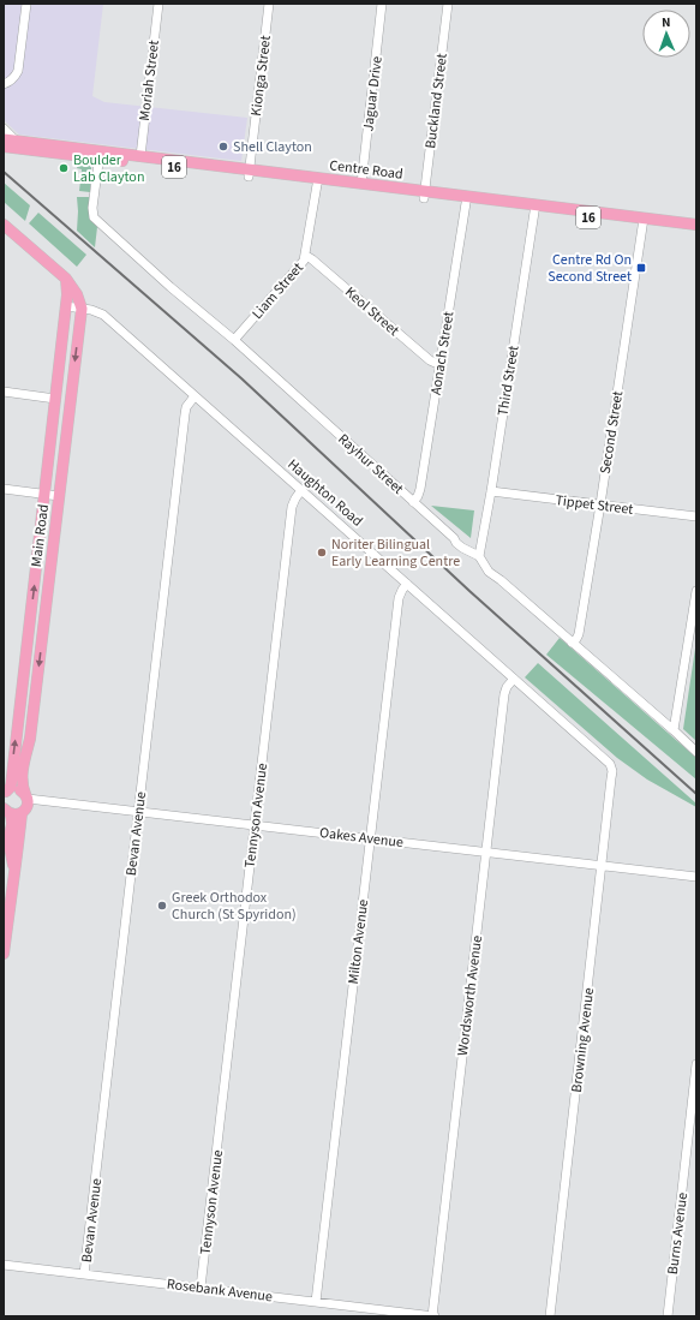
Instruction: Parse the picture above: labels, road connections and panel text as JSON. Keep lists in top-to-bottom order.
{
  "streets": {
    "main road": ["16", "Centre Road", "Main Road"],
    "street": [
      "Kionga Street",
      "Moriah Street",
      "Jaguar Drive",
      "Buckland Street",
      "Liam Street",
      "Keol Street",
      "Aonach Street",
      "Third Street",
      "Second Street",
      "Rayhur Street",
      "Haughton Road",
      "Tippet Street",
      "Tennyson Avenue",
      "Bevan Avenue",
      "Oakes Avenue",
      "Milton Avenue",
      "Wordsworth Avenue",
      "Browning Avenue",
      "Burns Avenue",
      "Rosebank Avenue"
    ]
  },
  "crossings": [
    ["Kionga Street", "Centre Road"],
    ["Moriah Street", "Centre Road"],
    ["Jaguar Drive", "Centre Road"],
    ["Buckland Street", "Centre Road"],
    ["Centre Road", "Liam Street"],
    ["Centre Road", "Aonach Street"],
    ["Centre Road", "Third Street"],
    ["Centre Road", "Second Street"],
    ["Centre Road", "Rayhur Street"],
    ["Liam Street", "Keol Street"],
    ["Liam Street", "Rayhur Street"],
    ["Keol Street", "Aonach Street"],
    ["Aonach Street", "Rayhur Street"],
    ["Third Street", "Rayhur Street"],
    ["Third Street", "Tippet Street"],
    ["Second Street", "Rayhur Street"],
    ["Second Street", "Tippet Street"],
    ["Haughton Road", "Main Road"],
    ["Haughton Road", "Tennyson Avenue"],
    ["Haughton Road", "Bevan Avenue"],
    ["Haughton Road", "Milton Avenue"],
    ["Haughton Road", "Wordsworth Avenue"],
    ["Haughton Road", "Browning Avenue"],
    ["Main Road", "Oakes Avenue"],
    ["Tennyson Avenue", "Oakes Avenue"],
    ["Tennyson Avenue", "Rosebank Avenue"],
    ["Bevan Avenue", "Oakes Avenue"],
    ["Bevan Avenue", "Rosebank Avenue"],
    ["Oakes Avenue", "Milton Avenue"],
    ["Oakes Avenue", "Wordsworth Avenue"],
    ["Oakes Avenue", "Browning Avenue"],
    ["Milton Avenue", "Rosebank Avenue"],
    ["Wordsworth Avenue", "Rosebank Avenue"]
  ],
  "places": {
    "other": [
      "Shell Clayton",
      "Boulder Lab Clayton",
      "Noriter Bilingual Early Learning Centre",
      "Greek Orthodox Church (St Spyridon)"
    ],
    "transit": ["Centre Rd On Second Street"]
  },
  "north": "top"
}
